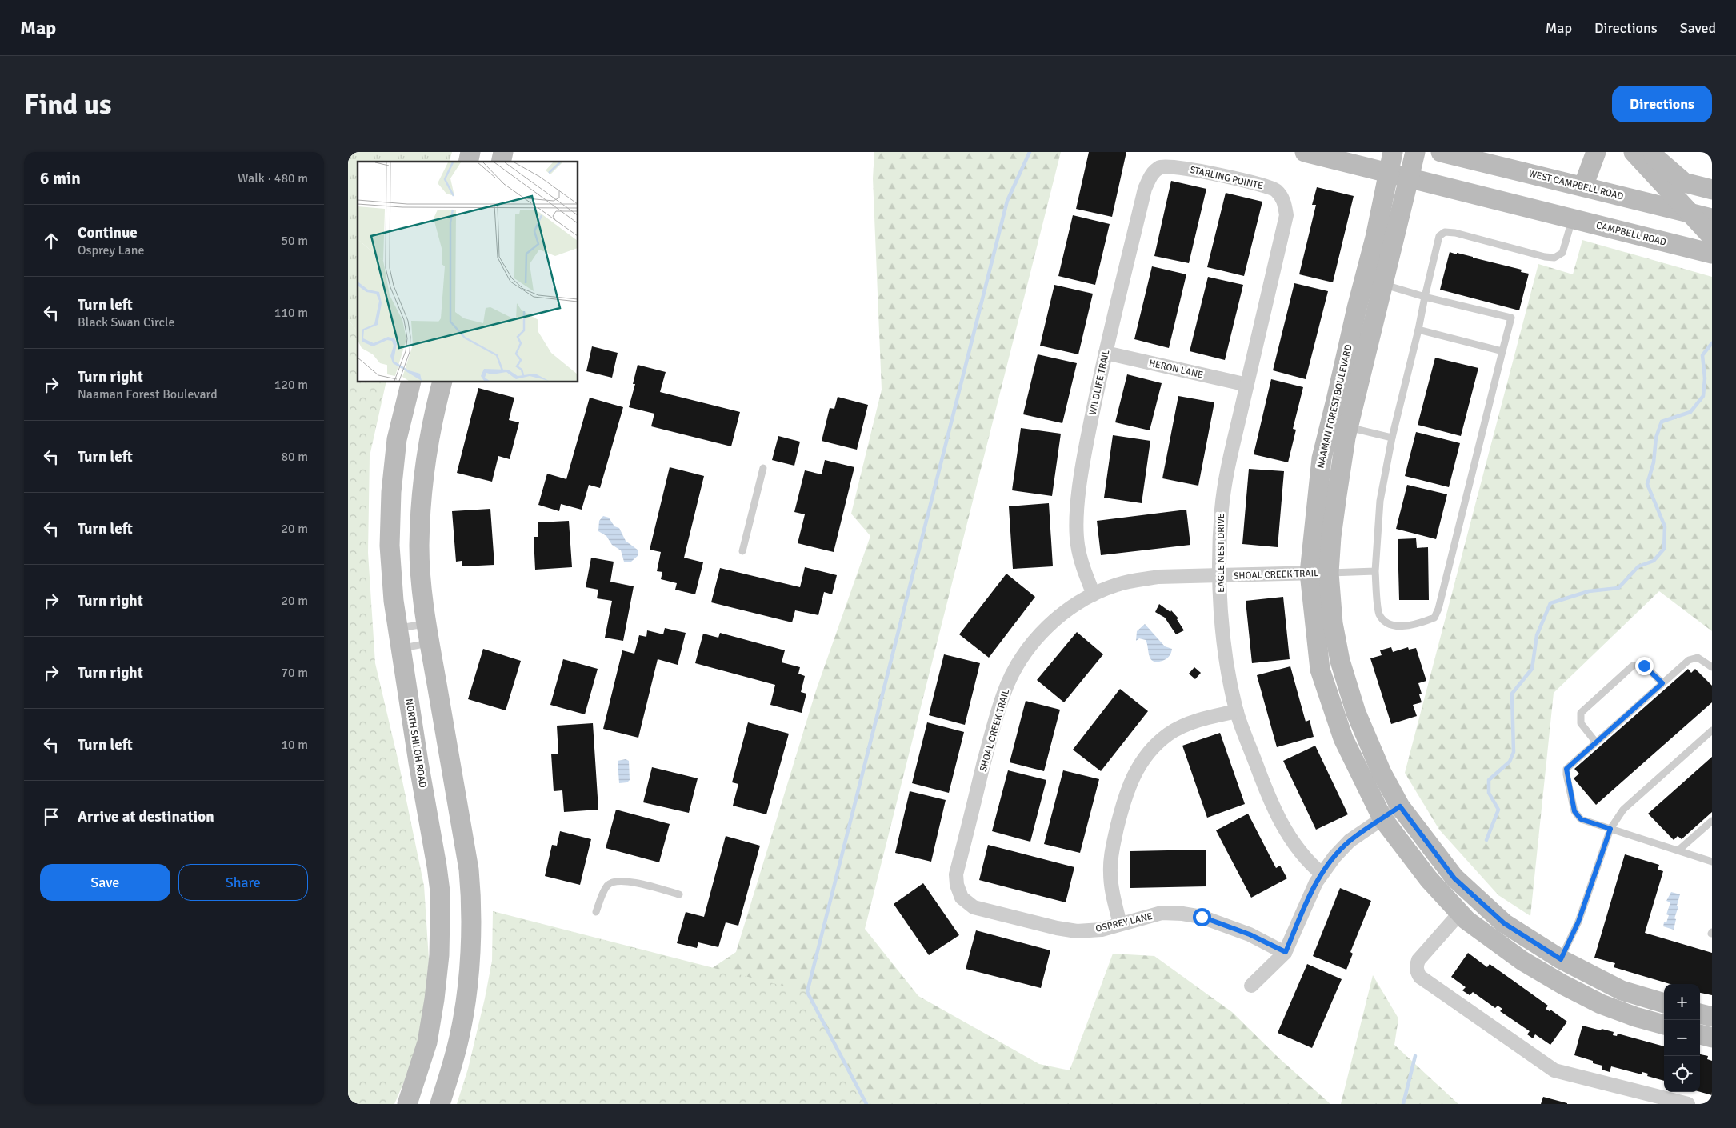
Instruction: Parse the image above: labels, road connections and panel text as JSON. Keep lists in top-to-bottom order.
{
  "streets": {
    "main road": [
      "WEST CAMPBELL ROAD",
      "CAMPBELL ROAD",
      "NAAMAN FOREST BOULEVARD",
      "NORTH SHILOH ROAD"
    ],
    "street": [
      "STARLING POINTE",
      "HERON LANE",
      "WILDLIFE TRAIL",
      "EAGLE NEST DRIVE",
      "SHOAL CREEK TRAIL",
      "OSPREY LANE"
    ]
  },
  "crossings": [
    ["STARLING POINTE", "WILDLIFE TRAIL"],
    ["STARLING POINTE", "EAGLE NEST DRIVE"],
    ["CAMPBELL ROAD", "NAAMAN FOREST BOULEVARD"],
    ["HERON LANE", "WILDLIFE TRAIL"],
    ["HERON LANE", "EAGLE NEST DRIVE"],
    ["WILDLIFE TRAIL", "SHOAL CREEK TRAIL"],
    ["NAAMAN FOREST BOULEVARD", "SHOAL CREEK TRAIL"],
    ["EAGLE NEST DRIVE", "SHOAL CREEK TRAIL"],
    ["SHOAL CREEK TRAIL", "OSPREY LANE"]
  ],
  "page": {
    "header": "Map",
    "nav": ["Map", "Directions", "Saved"],
    "buttons": [
      "Directions",
      ["Save", "Share"]
    ],
    "title": "Find us",
    "heading": ["6 min", "Walk · 480 m"],
    "list": [
      ["Continue", "Osprey Lane", "50 m"],
      ["Turn left", "Black Swan Circle", "110 m"],
      ["Turn right", "Naaman Forest Boulevard", "120 m"],
      ["Turn left", "80 m"],
      ["Turn left", "20 m"],
      ["Turn right", "20 m"],
      ["Turn right", "70 m"],
      ["Turn left", "10 m"],
      "Arrive at destination"
    ],
    "map_buttons": ["+", "−"]
  }
}
